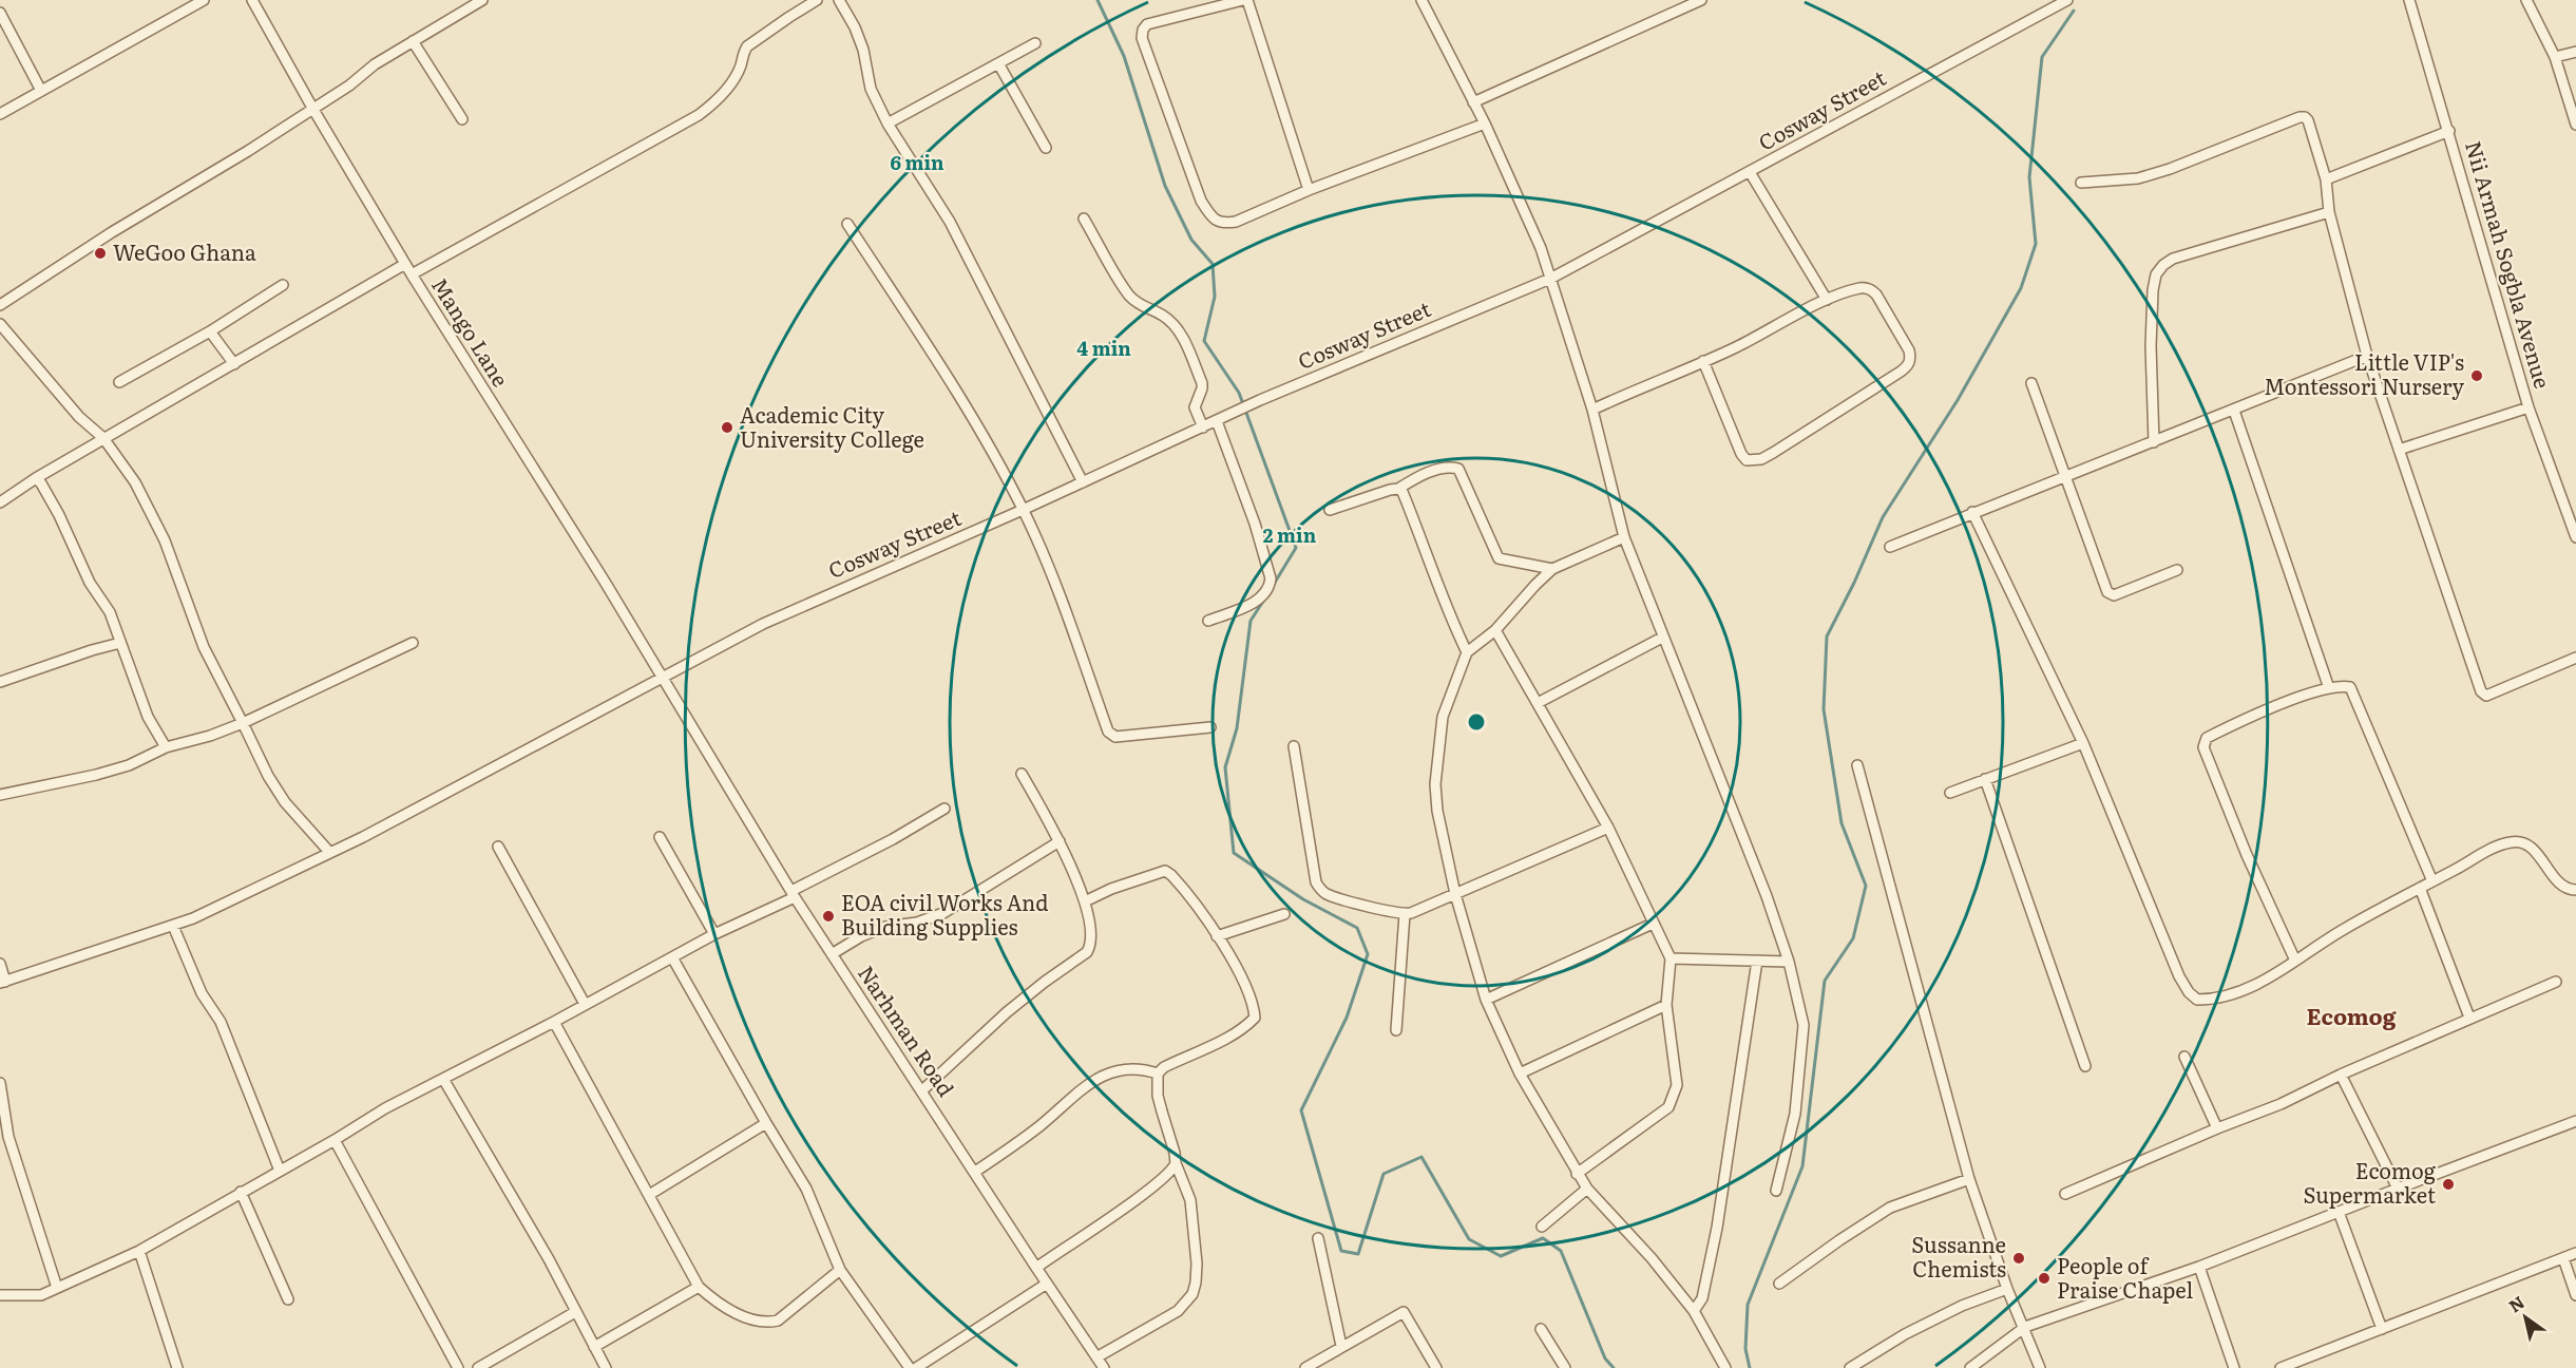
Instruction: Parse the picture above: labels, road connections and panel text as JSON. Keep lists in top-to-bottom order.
{
  "streets": {
    "street": [
      "Cosway Street",
      "Nii Armah Sogbla Avenue",
      "Mango Lane",
      "Narhman Road"
    ]
  },
  "crossings": [
    ["Cosway Street", "Mango Lane"],
    ["Cosway Street", "Narhman Road"],
    ["Mango Lane", "Narhman Road"]
  ],
  "districts": ["Ecomog"],
  "places": [
    "WeGoo Ghana",
    "Little VIP's Montessori Nursery",
    "Academic City University College",
    "EOA civil Works And Building Supplies",
    "Ecomog Supermarket",
    "Sussanne Chemists",
    "People of Praise Chapel"
  ],
  "north": "top left",
  "rings": ["6 min", "4 min", "2 min"]
}
